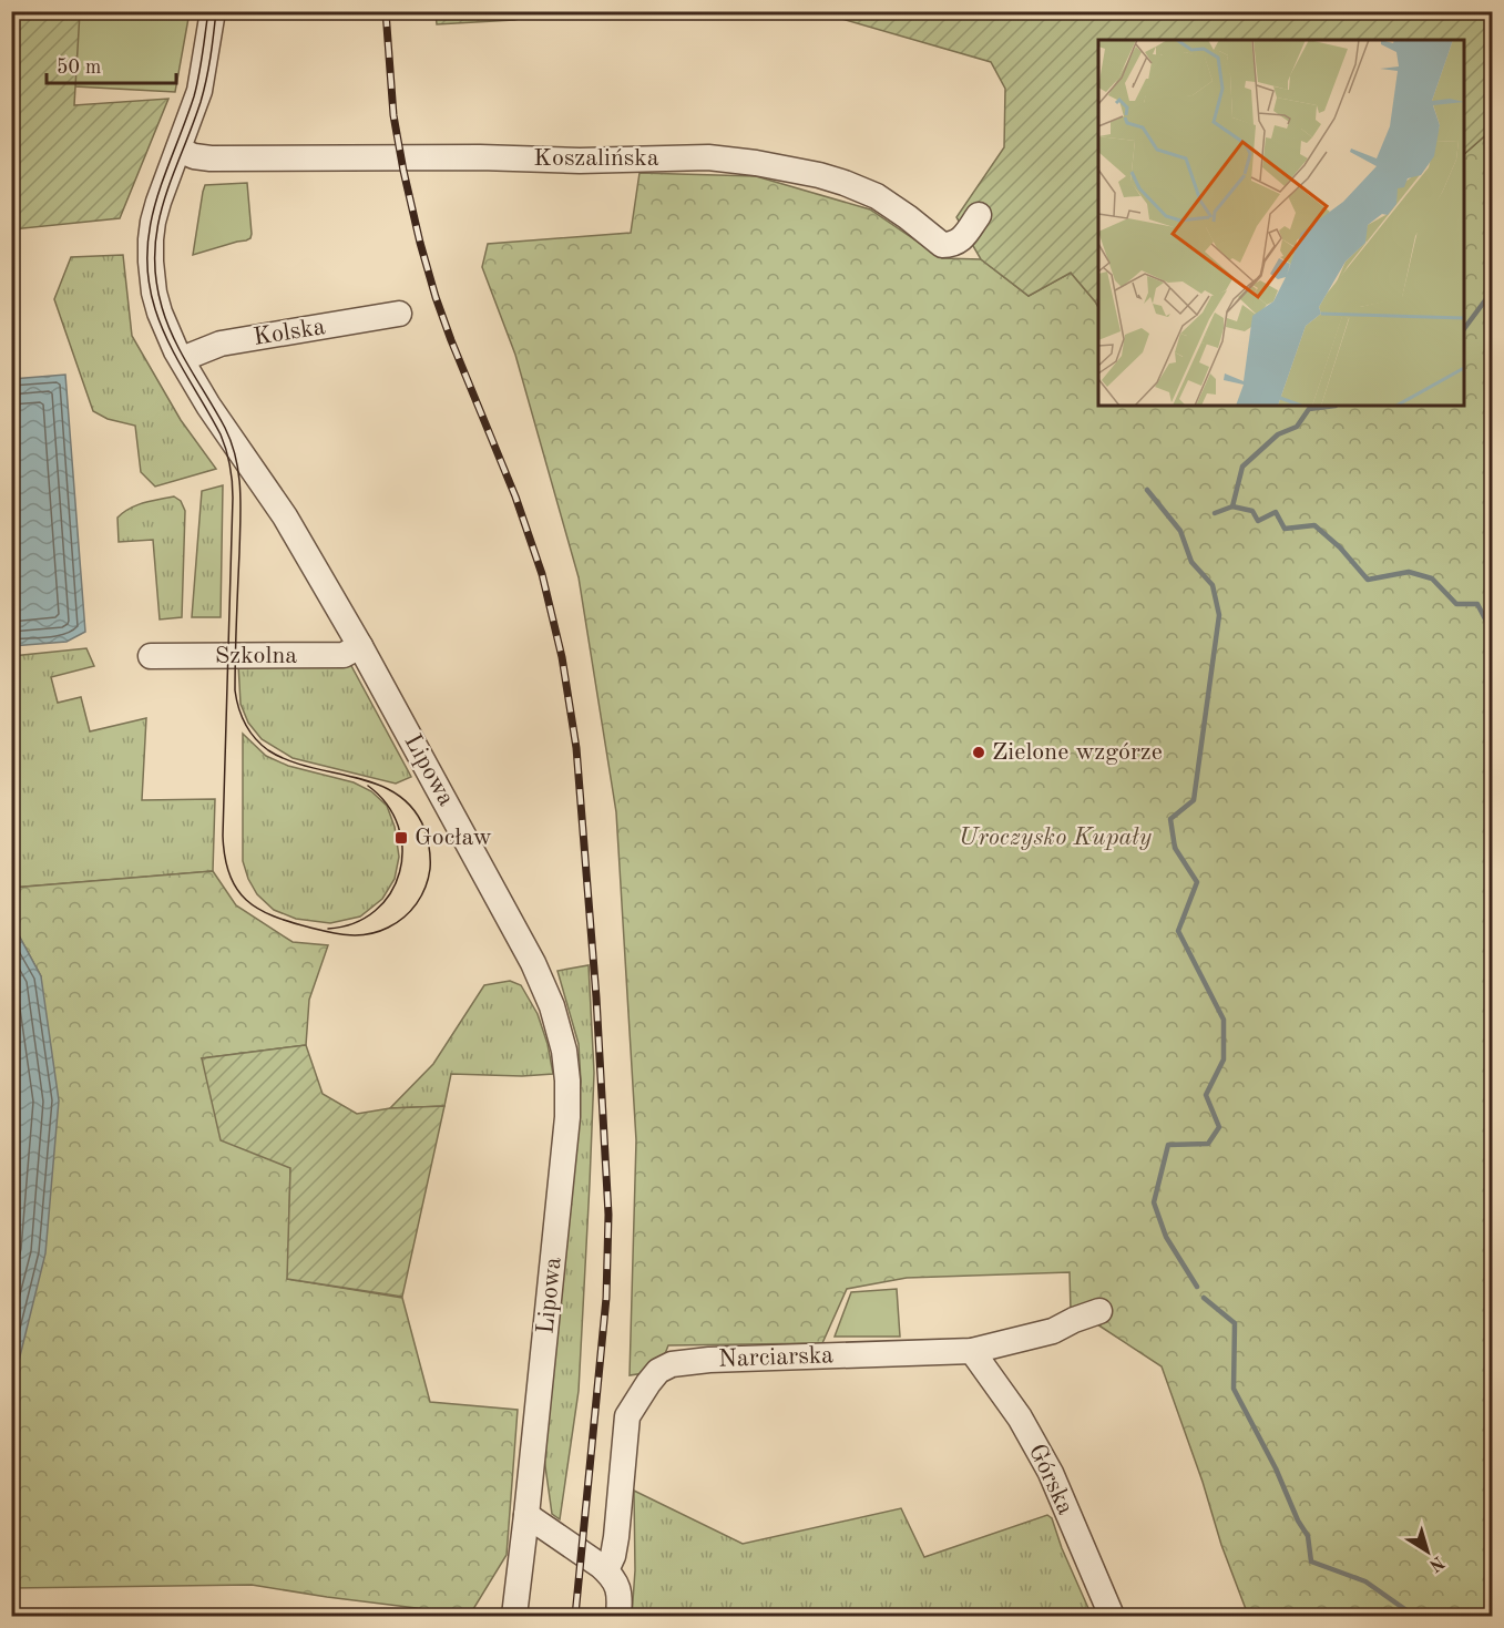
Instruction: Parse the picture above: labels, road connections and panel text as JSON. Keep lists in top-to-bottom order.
{
  "streets": {
    "street": [
      "Koszalińska",
      "Kolska",
      "Szkolna",
      "Lipowa",
      "Narciarska",
      "Górska"
    ]
  },
  "crossings": [
    ["Koszalińska", "Lipowa"],
    ["Kolska", "Lipowa"],
    ["Szkolna", "Lipowa"],
    ["Narciarska", "Górska"]
  ],
  "parks": ["Uroczysko Kupały"],
  "places": {
    "other": ["Zielone wzgórze"],
    "transit": ["Gocław"]
  },
  "scale_bar": "50 m",
  "north": "bottom right"
}
